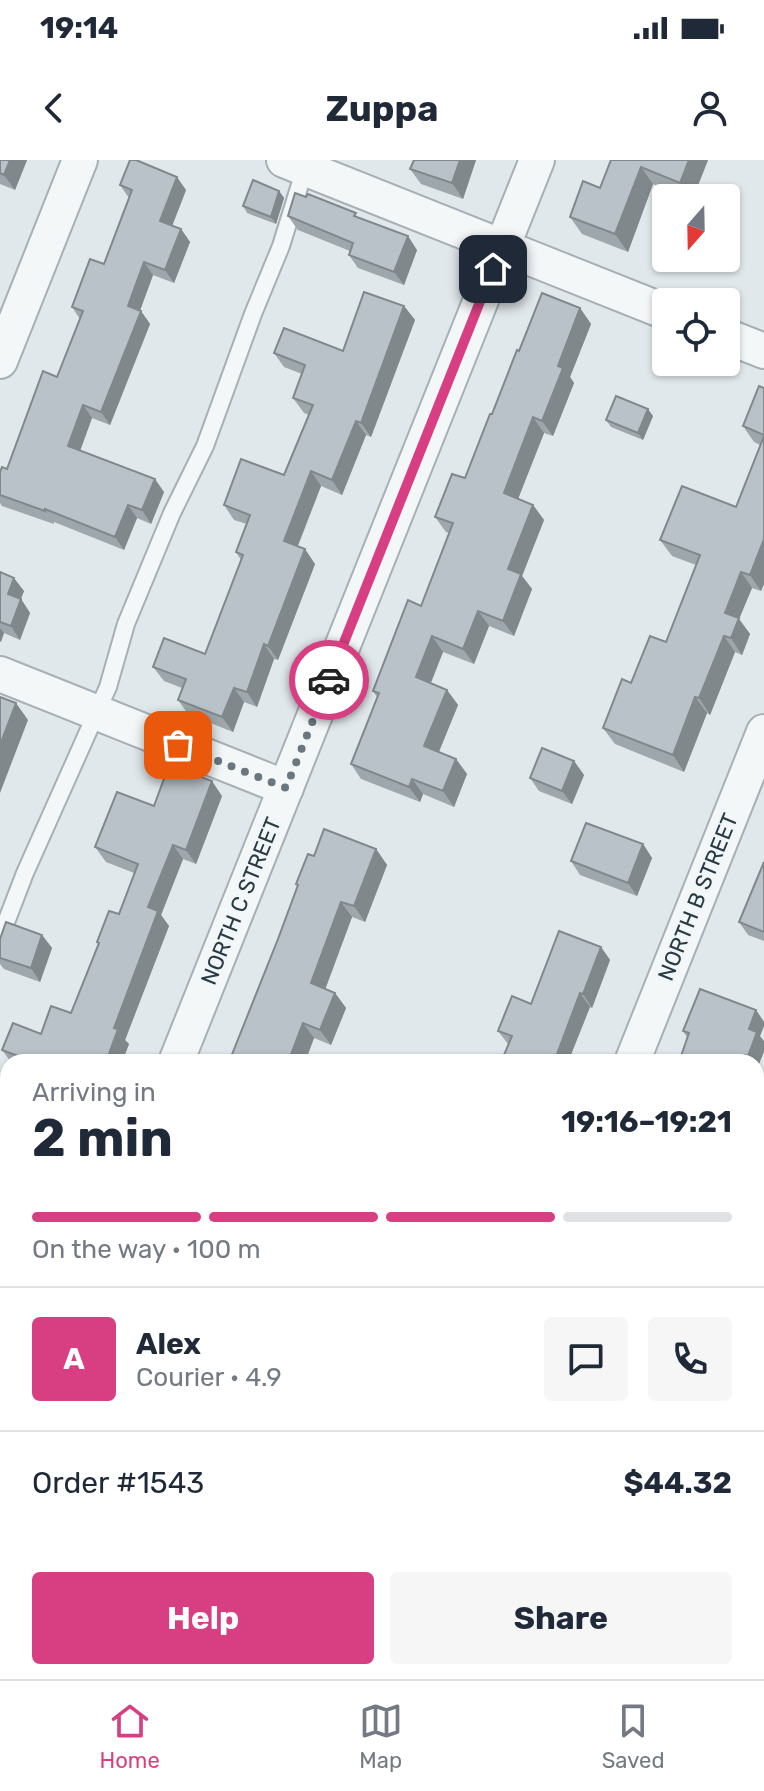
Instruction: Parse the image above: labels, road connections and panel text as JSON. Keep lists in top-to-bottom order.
{
  "streets": {
    "street": ["NORTH B STREET", "NORTH C STREET"]
  },
  "north": "bottom",
  "page": {
    "status": "19:14",
    "header": "Zuppa",
    "heading": ["2 min", "Arriving in", "19:16–19:21"],
    "panel": [
      "Alex",
      "Courier · 4.9",
      "Order #1543",
      "$44.32"
    ],
    "bar": "On the way · 100 m",
    "round": "A",
    "buttons": ["Help", "Share"],
    "tabs": ["Home", "Map", "Saved"]
  }
}
